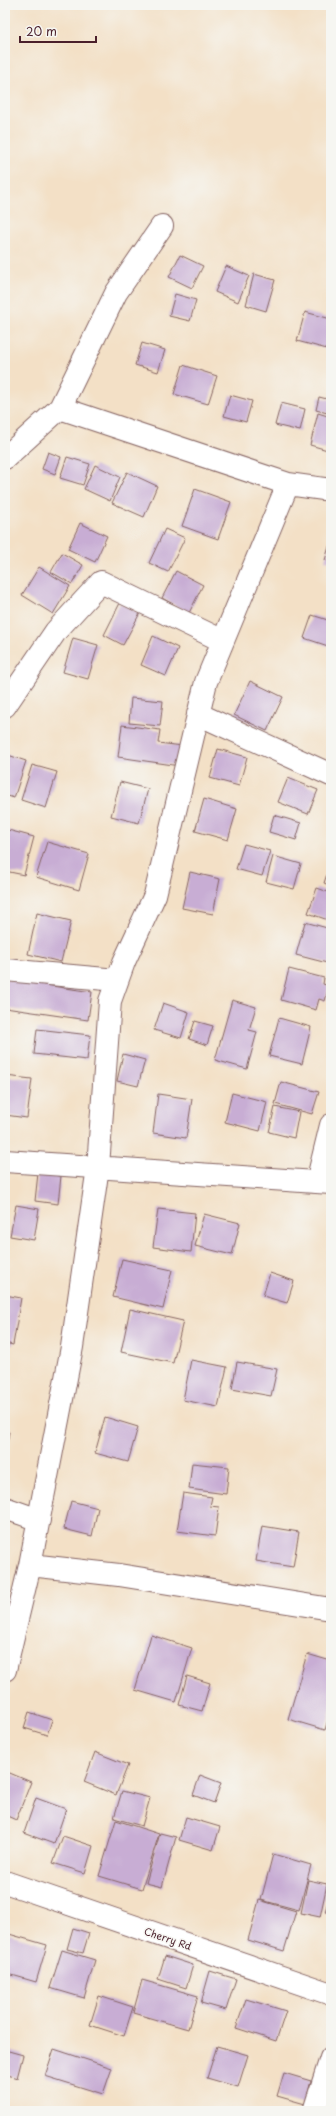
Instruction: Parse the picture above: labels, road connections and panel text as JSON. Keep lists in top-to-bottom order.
{
  "streets": {
    "street": ["Cherry Rd"]
  },
  "scale_bar": "20 m"
}
